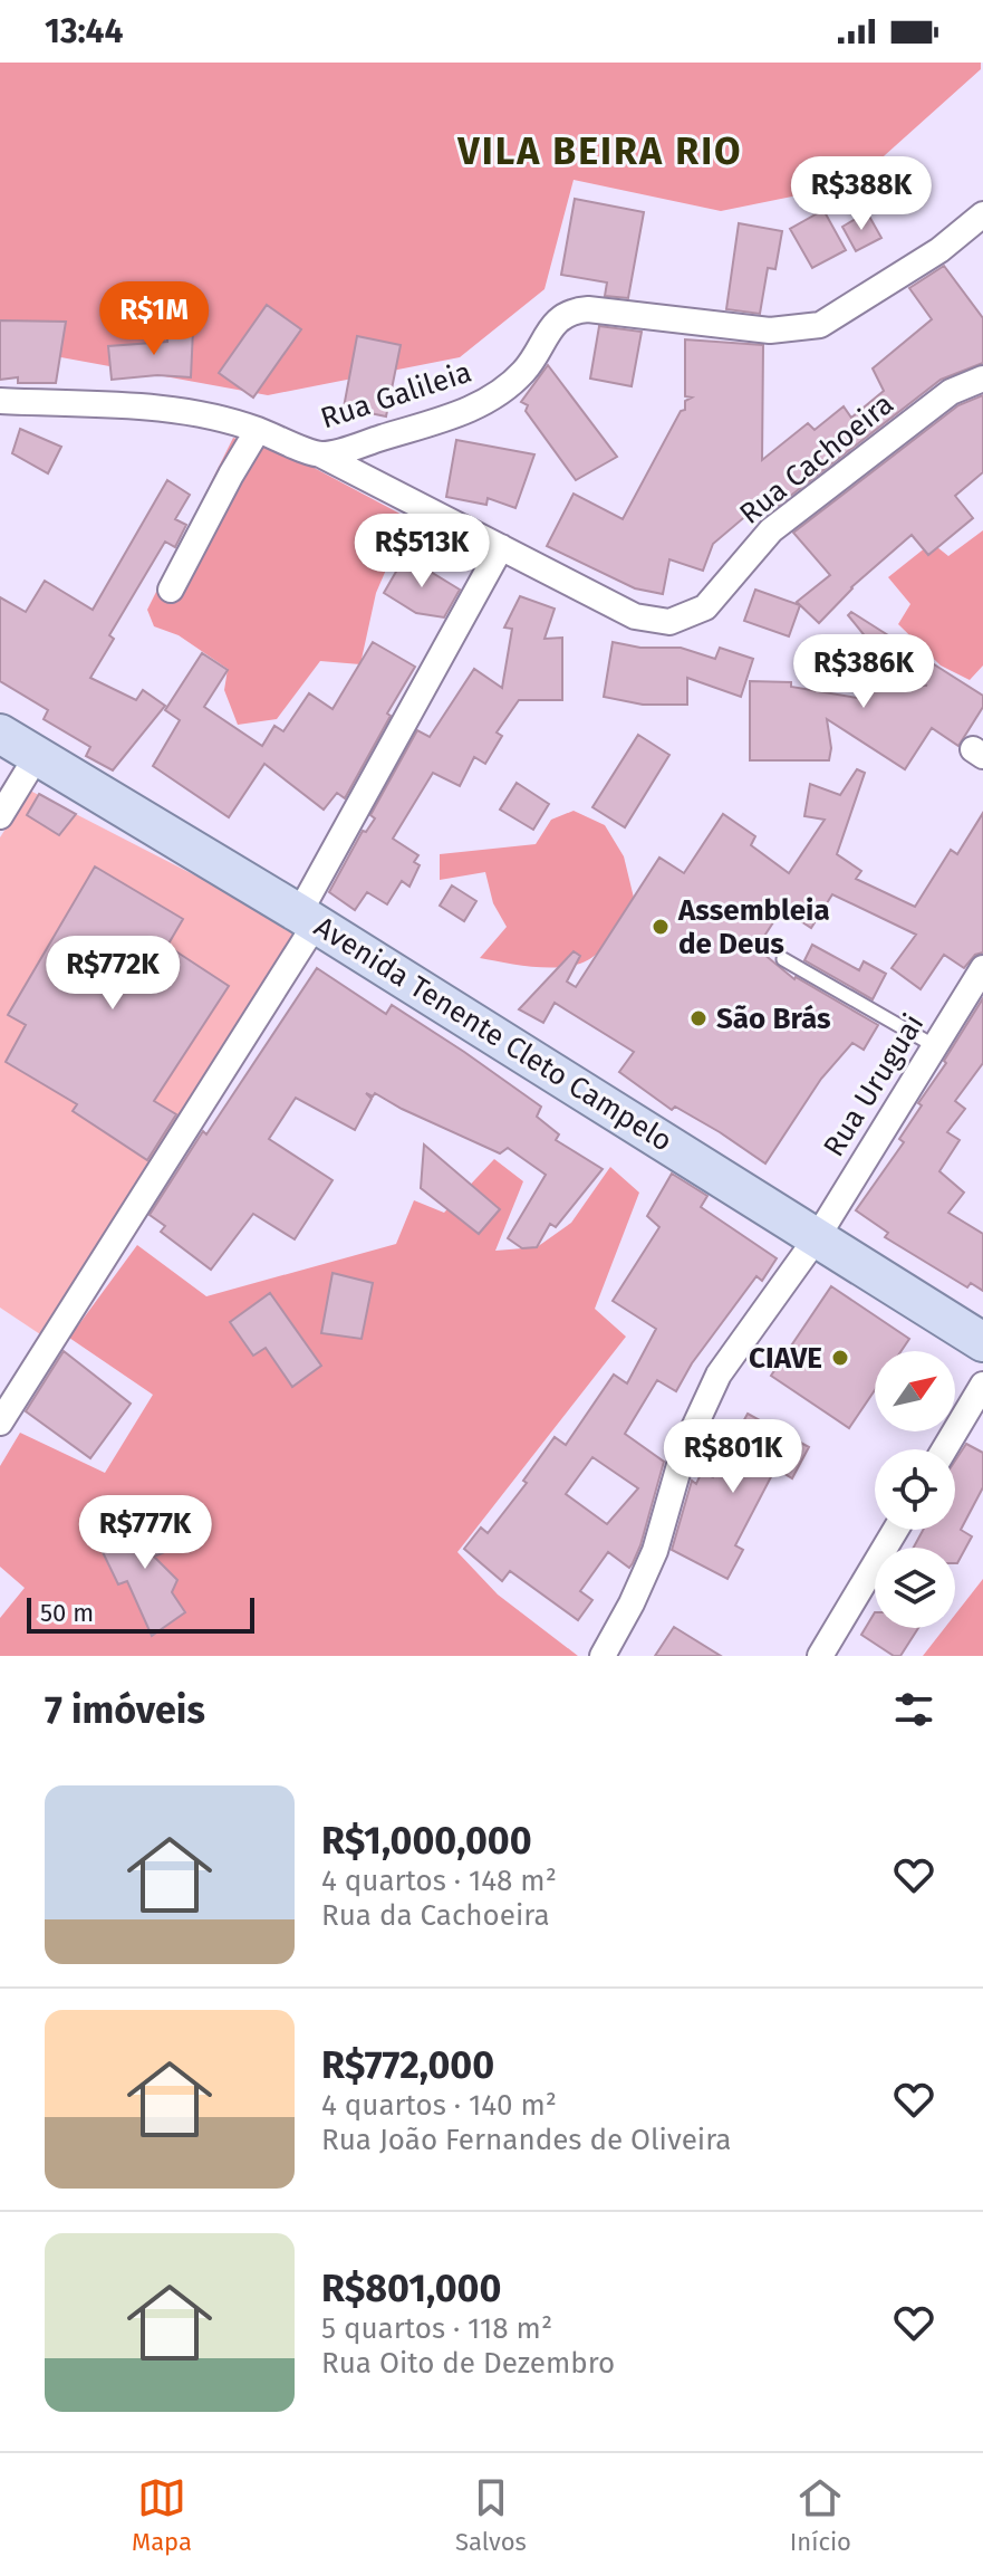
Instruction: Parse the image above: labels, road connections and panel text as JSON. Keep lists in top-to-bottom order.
{
  "streets": {
    "main road": ["Avenida Tenente Cleto Campelo"],
    "street": ["Rua Galileia", "Rua Cachoeira", "Rua Uruguai"]
  },
  "crossings": [
    ["Rua Galileia", "Rua Cachoeira"],
    ["Avenida Tenente Cleto Campelo", "Rua Uruguai"]
  ],
  "districts": ["VILA BEIRA RIO"],
  "places": ["Assembleia de Deus", "São Brás", "CIAVE"],
  "scale_bar": "50 m",
  "north": "top right",
  "page": {
    "status": "13:44",
    "price": [
      "R$388K",
      "R$1M",
      "R$513K",
      "R$386K",
      "R$772K",
      "R$801K",
      "R$777K"
    ],
    "scale": "50 m",
    "heading": "7 imóveis",
    "list": [
      {
        "name": "R$1,000,000",
        "note": "4 quartos · 148 m² · Rua da Cachoeira"
      },
      {
        "name": "R$772,000",
        "note": "4 quartos · 140 m² · Rua João Fernandes de Oliveira"
      },
      {
        "name": "R$801,000",
        "note": "5 quartos · 118 m² · Rua Oito de Dezembro"
      }
    ],
    "tabs": ["Mapa", "Salvos", "Início"]
  }
}
